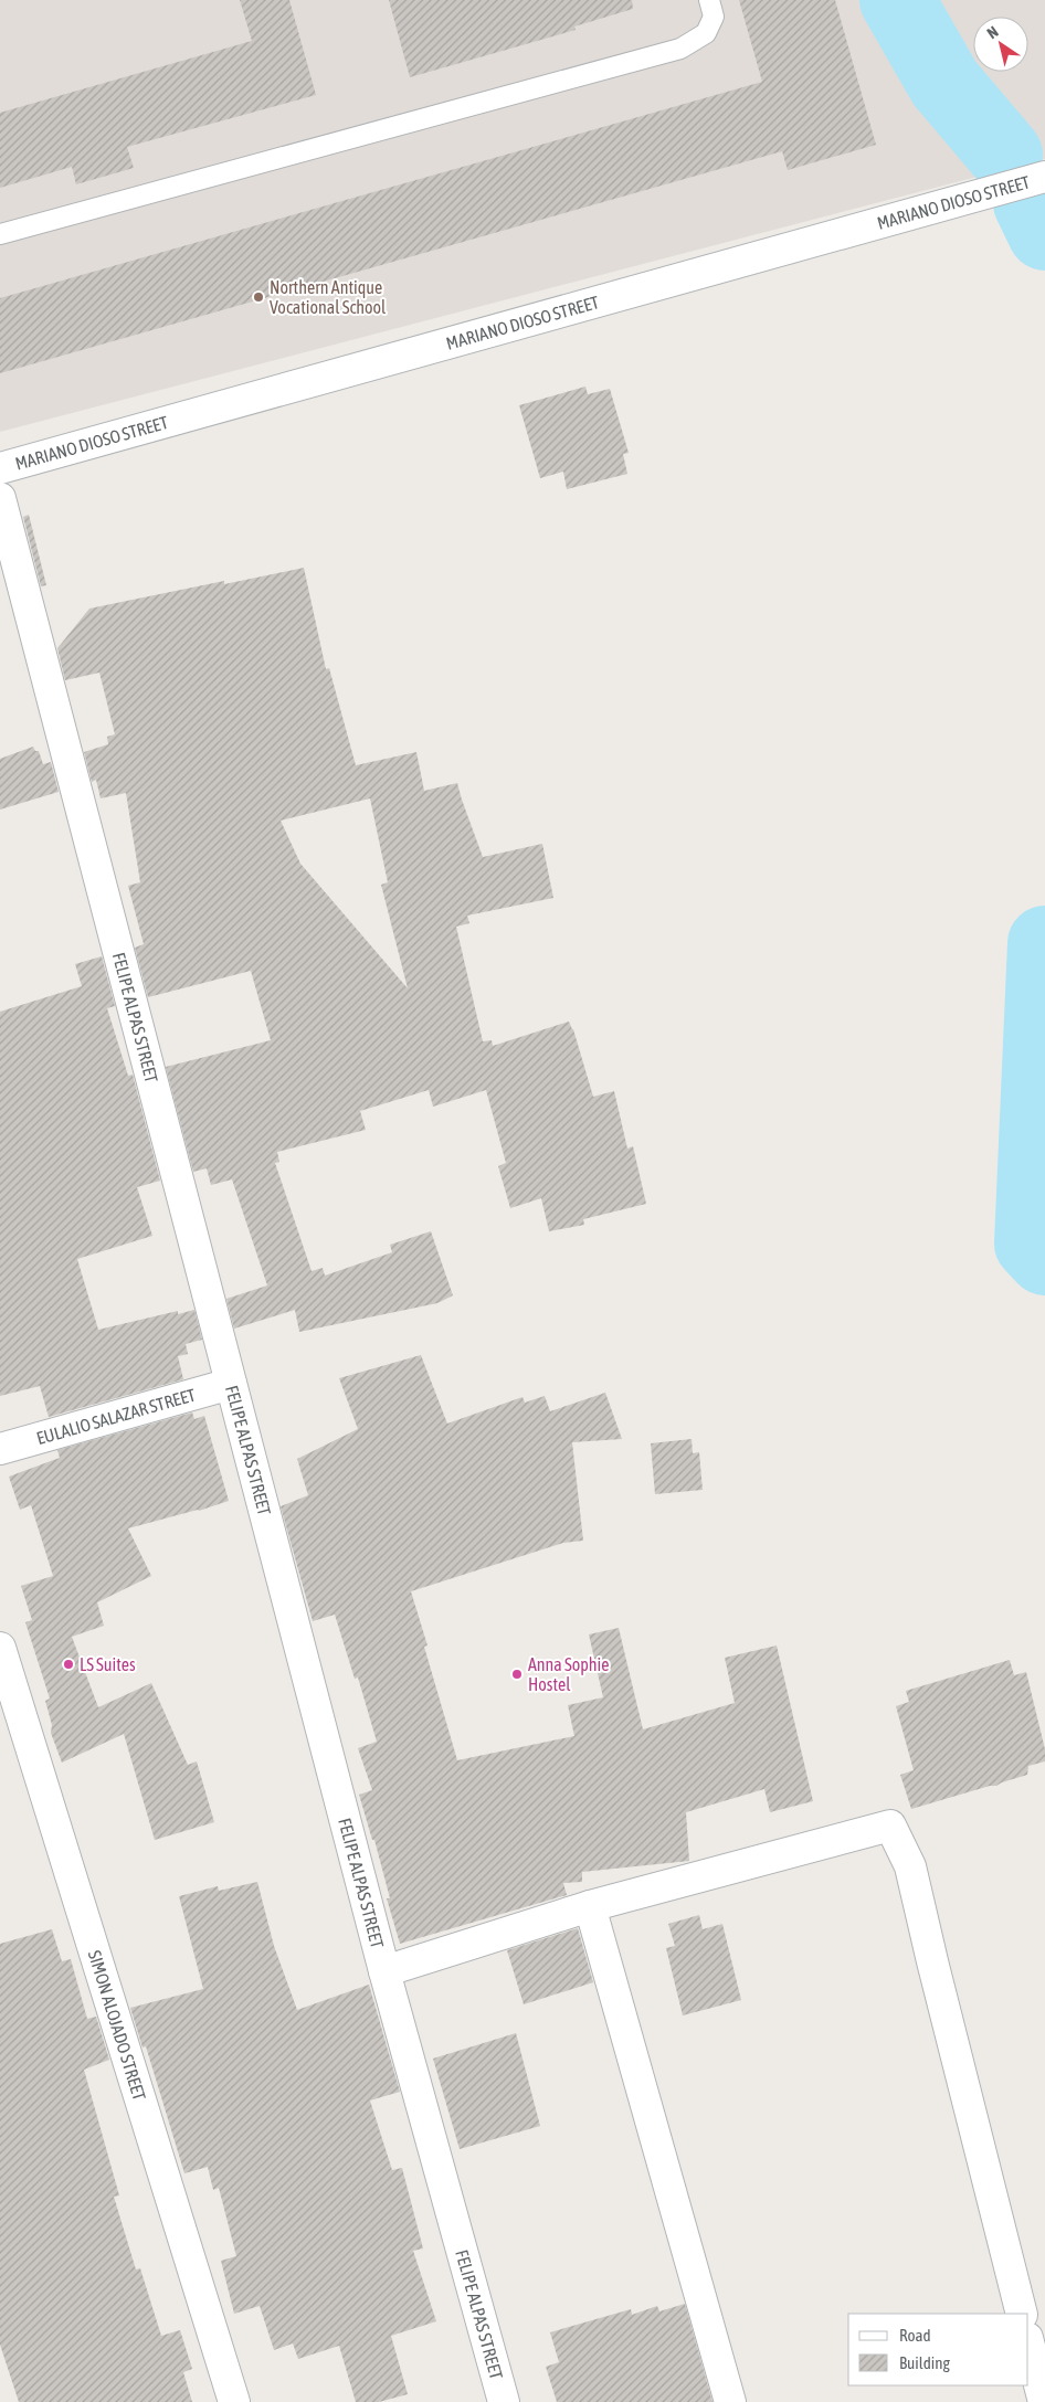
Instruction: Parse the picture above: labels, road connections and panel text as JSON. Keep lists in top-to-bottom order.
{
  "streets": {
    "street": [
      "MARIANO DIOSO STREET",
      "FELIPE ALPAS STREET",
      "EULALIO SALAZAR STREET",
      "SIMON ALOJADO STREET"
    ]
  },
  "crossings": [
    ["FELIPE ALPAS STREET", "EULALIO SALAZAR STREET"]
  ],
  "places": ["Northern Antique Vocational School", "LS Suites", "Anna Sophie Hostel"],
  "legend": ["Road", "Building"],
  "north": "top left"
}
